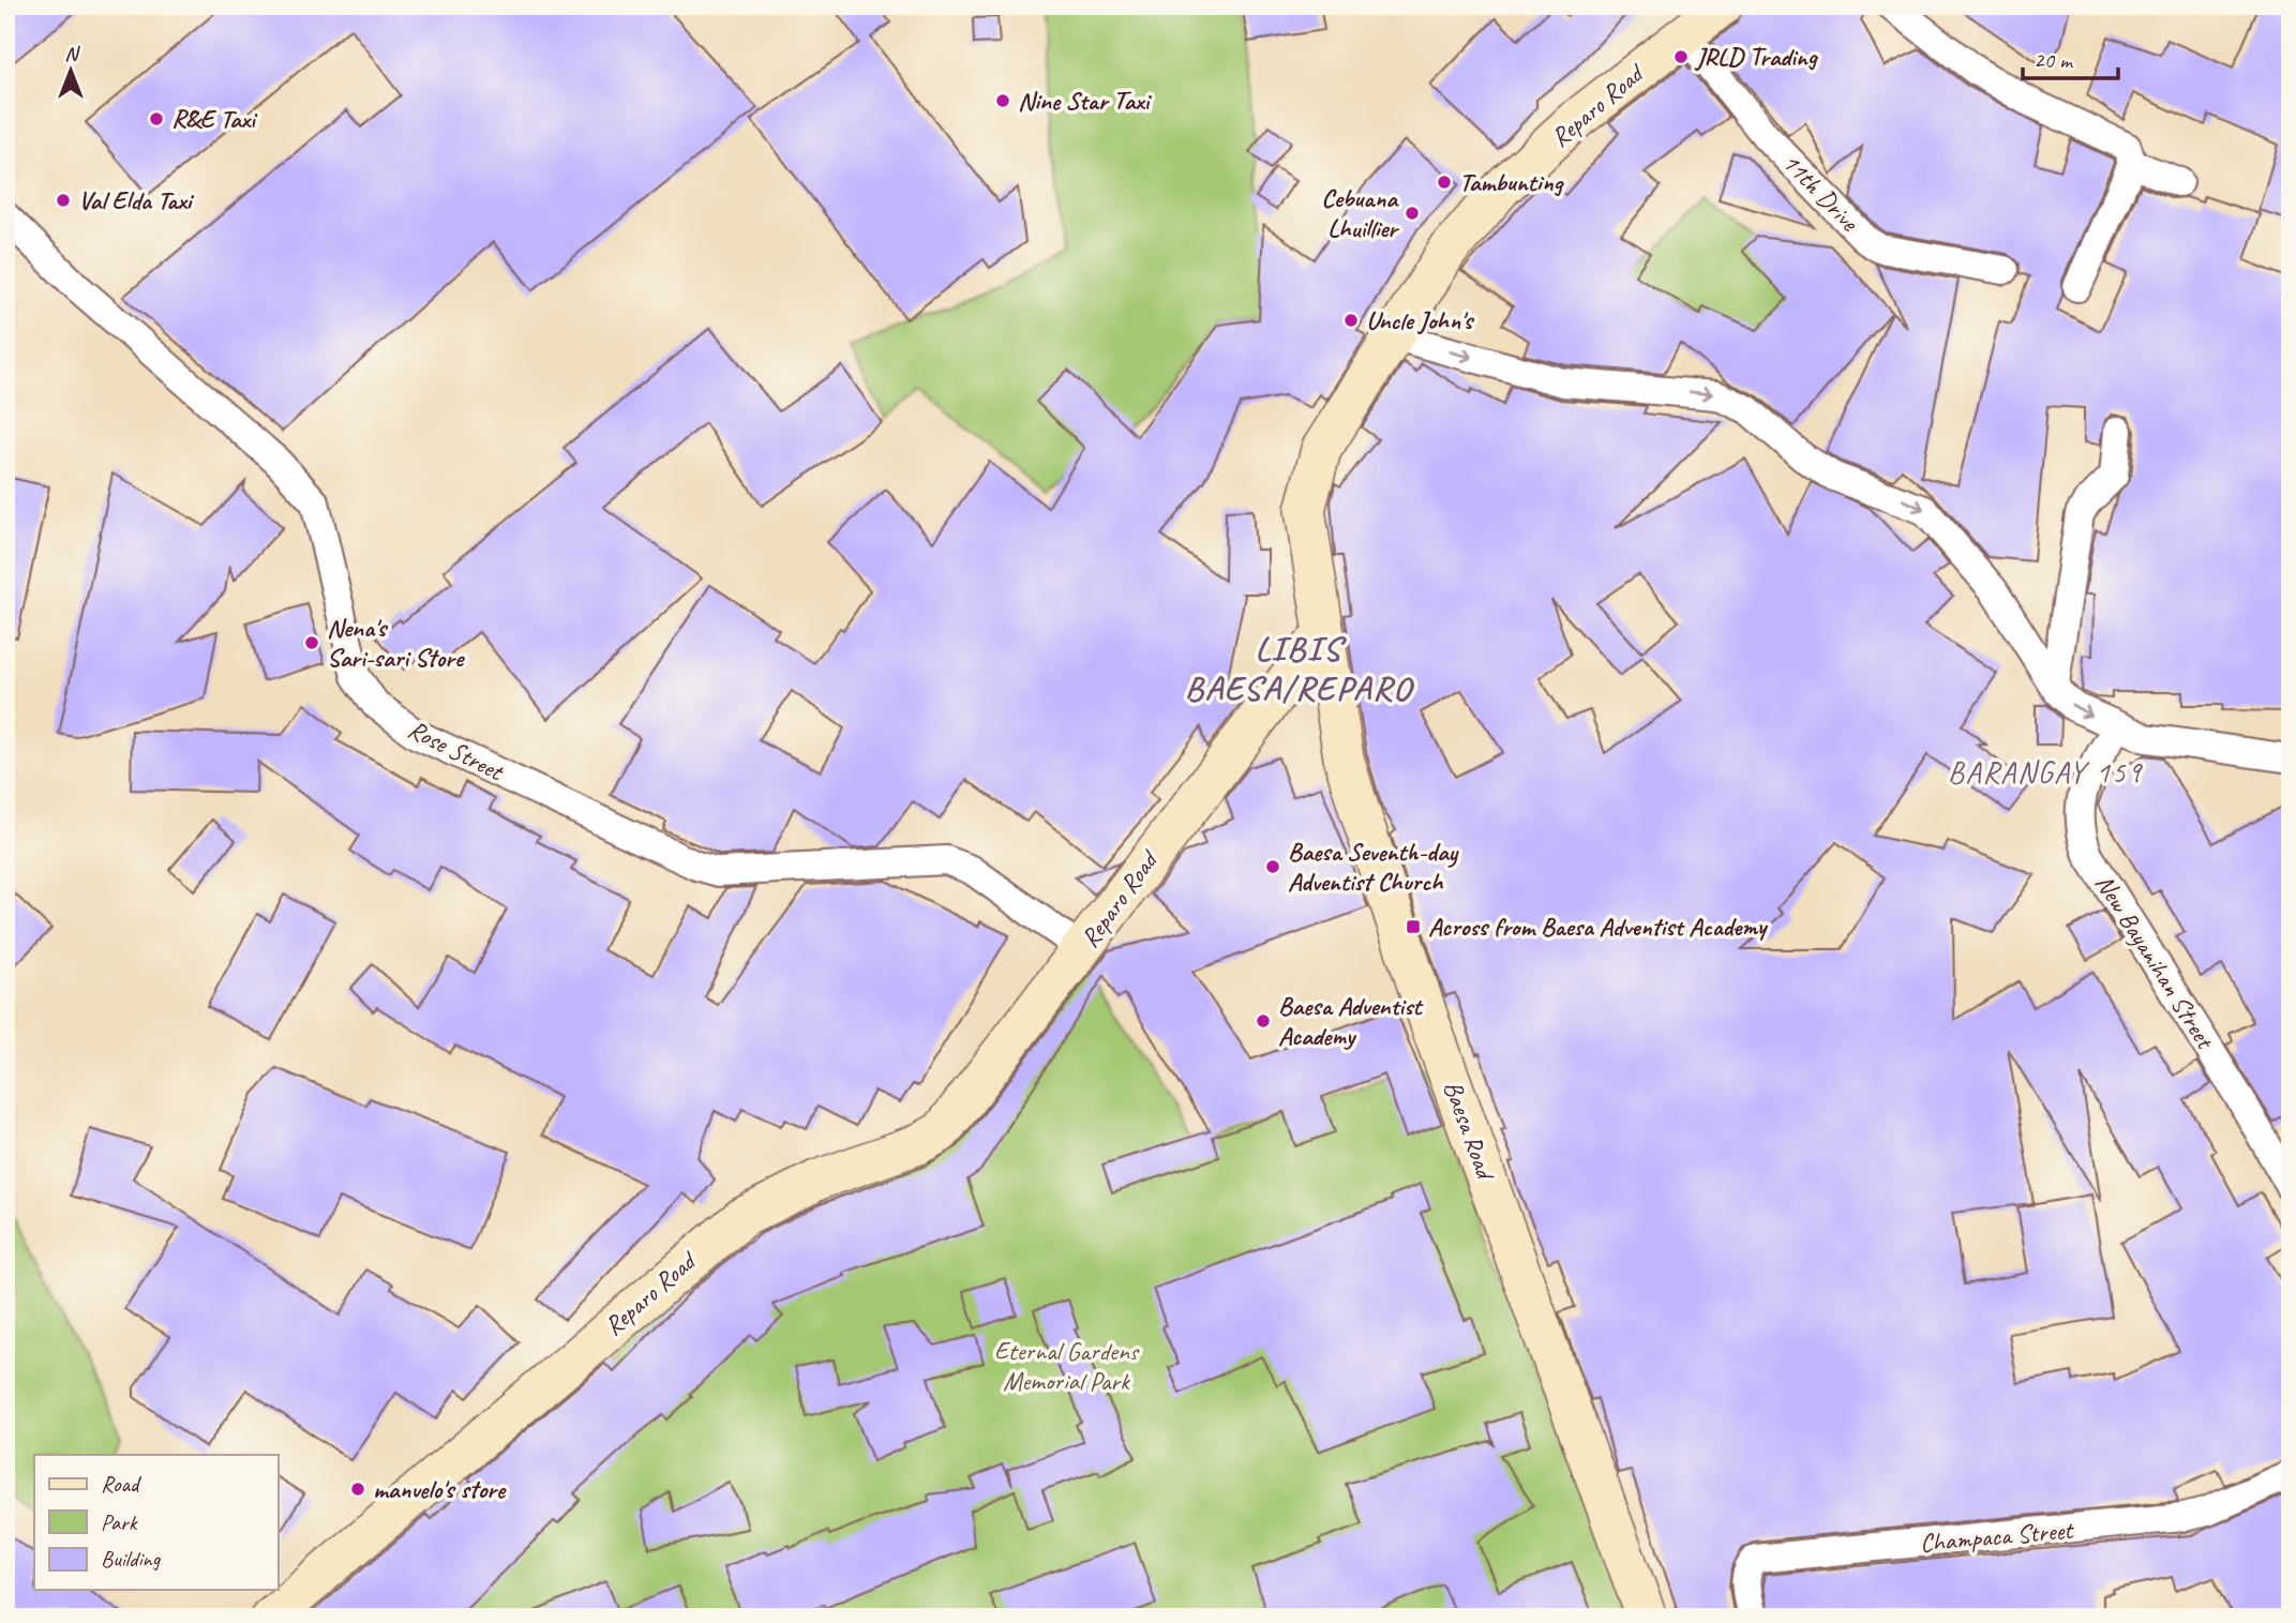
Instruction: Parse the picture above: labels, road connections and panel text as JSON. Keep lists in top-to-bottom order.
{
  "streets": {
    "main road": ["Reparo Road", "Baesa Road"],
    "street": [
      "11th Drive",
      "Rose Street",
      "New Bayanihan Street",
      "Champaca Street"
    ]
  },
  "crossings": [
    ["Reparo Road", "11th Drive"],
    ["Reparo Road", "Rose Street"],
    ["Reparo Road", "Baesa Road"]
  ],
  "districts": ["LIBIS BAESA/REPARO", "BARANGAY 159"],
  "parks": ["Eternal Gardens Memorial Park"],
  "places": {
    "other": [
      "JRLD Trading",
      "Nine Star Taxi",
      "R&E Taxi",
      "Tambunting",
      "Val Elda Taxi",
      "Cebuana Lhuillier",
      "Uncle John's",
      "Nena's Sari-sari Store",
      "Baesa Seventh-day Adventist Church",
      "Baesa Adventist Academy",
      "manvelo's store"
    ],
    "transit": ["Across from Baesa Adventist Academy"]
  },
  "legend": ["Road", "Park", "Building"],
  "scale_bar": "20 m",
  "north": "top"
}
